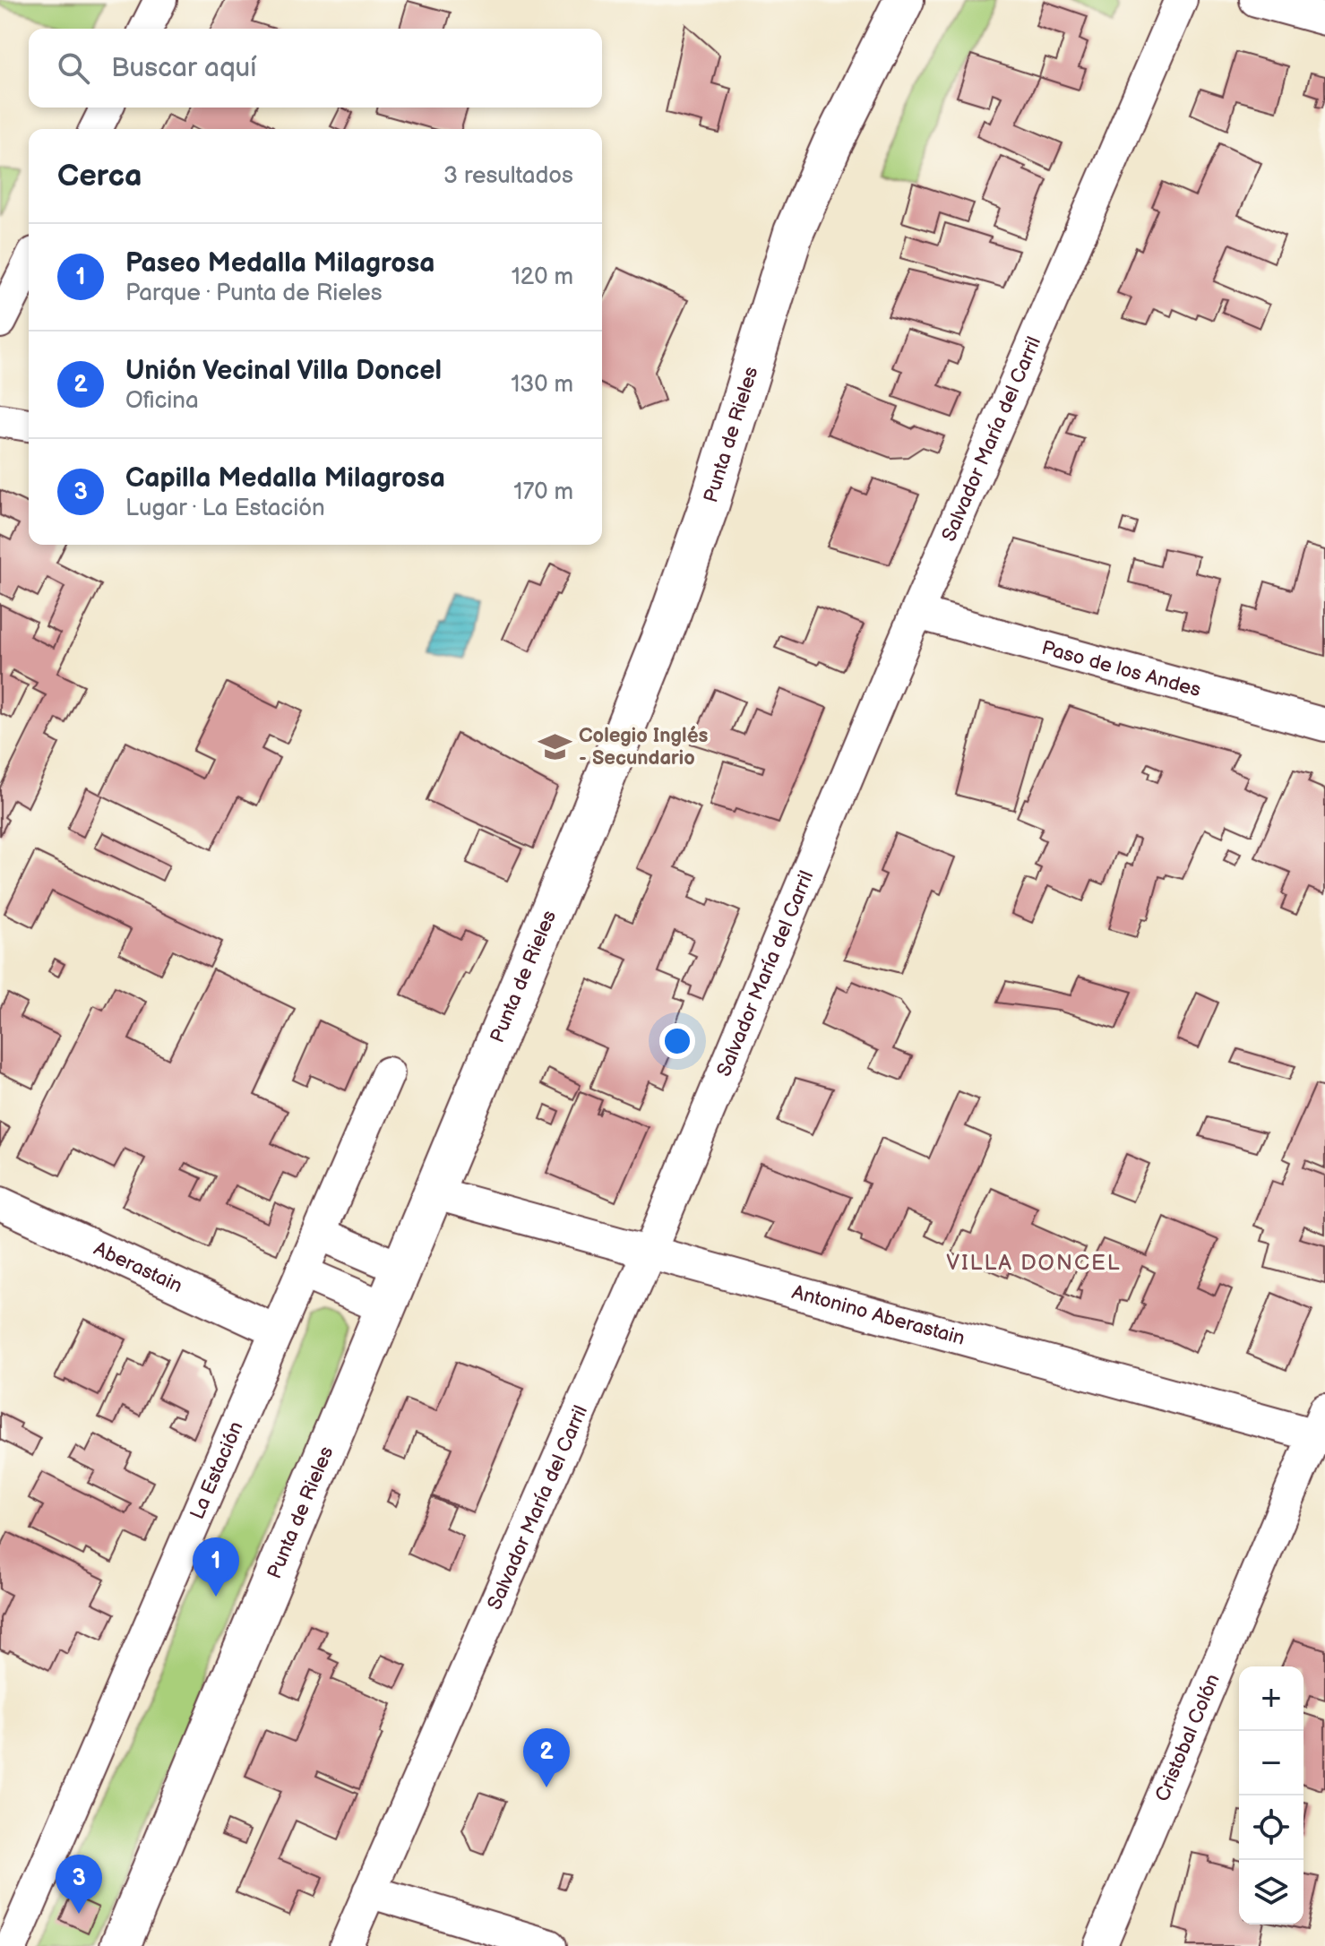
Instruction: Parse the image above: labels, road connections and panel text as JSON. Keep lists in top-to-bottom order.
{
  "streets": {
    "street": [
      "Punta de Rieles",
      "Salvador María del Carril",
      "Paso de los Andes",
      "Aberastain",
      "Antonino Aberastain",
      "La Estación",
      "Cristobal Colón"
    ]
  },
  "crossings": [
    ["Punta de Rieles", "Antonino Aberastain"],
    ["Salvador María del Carril", "Paso de los Andes"],
    ["Salvador María del Carril", "Antonino Aberastain"],
    ["Aberastain", "La Estación"],
    ["Antonino Aberastain", "Cristobal Colón"]
  ],
  "districts": ["VILLA DONCEL"],
  "places": {
    "school or university": ["Colegio Inglés - Secundario"]
  },
  "page": {
    "search": "Buscar aquí",
    "heading": ["Cerca", "3 resultados"],
    "list": [
      {
        "mark": "1",
        "name": "Paseo Medalla Milagrosa",
        "note": "Parque · Punta de Rieles",
        "value": "120 m"
      },
      {
        "mark": "2",
        "name": "Unión Vecinal Villa Doncel",
        "note": "Oficina",
        "value": "130 m"
      },
      {
        "mark": "3",
        "name": "Capilla Medalla Milagrosa",
        "note": "Lugar · La Estación",
        "value": "170 m"
      }
    ],
    "pins": ["1", "2", "3"],
    "map_buttons": ["+", "−"]
  }
}
